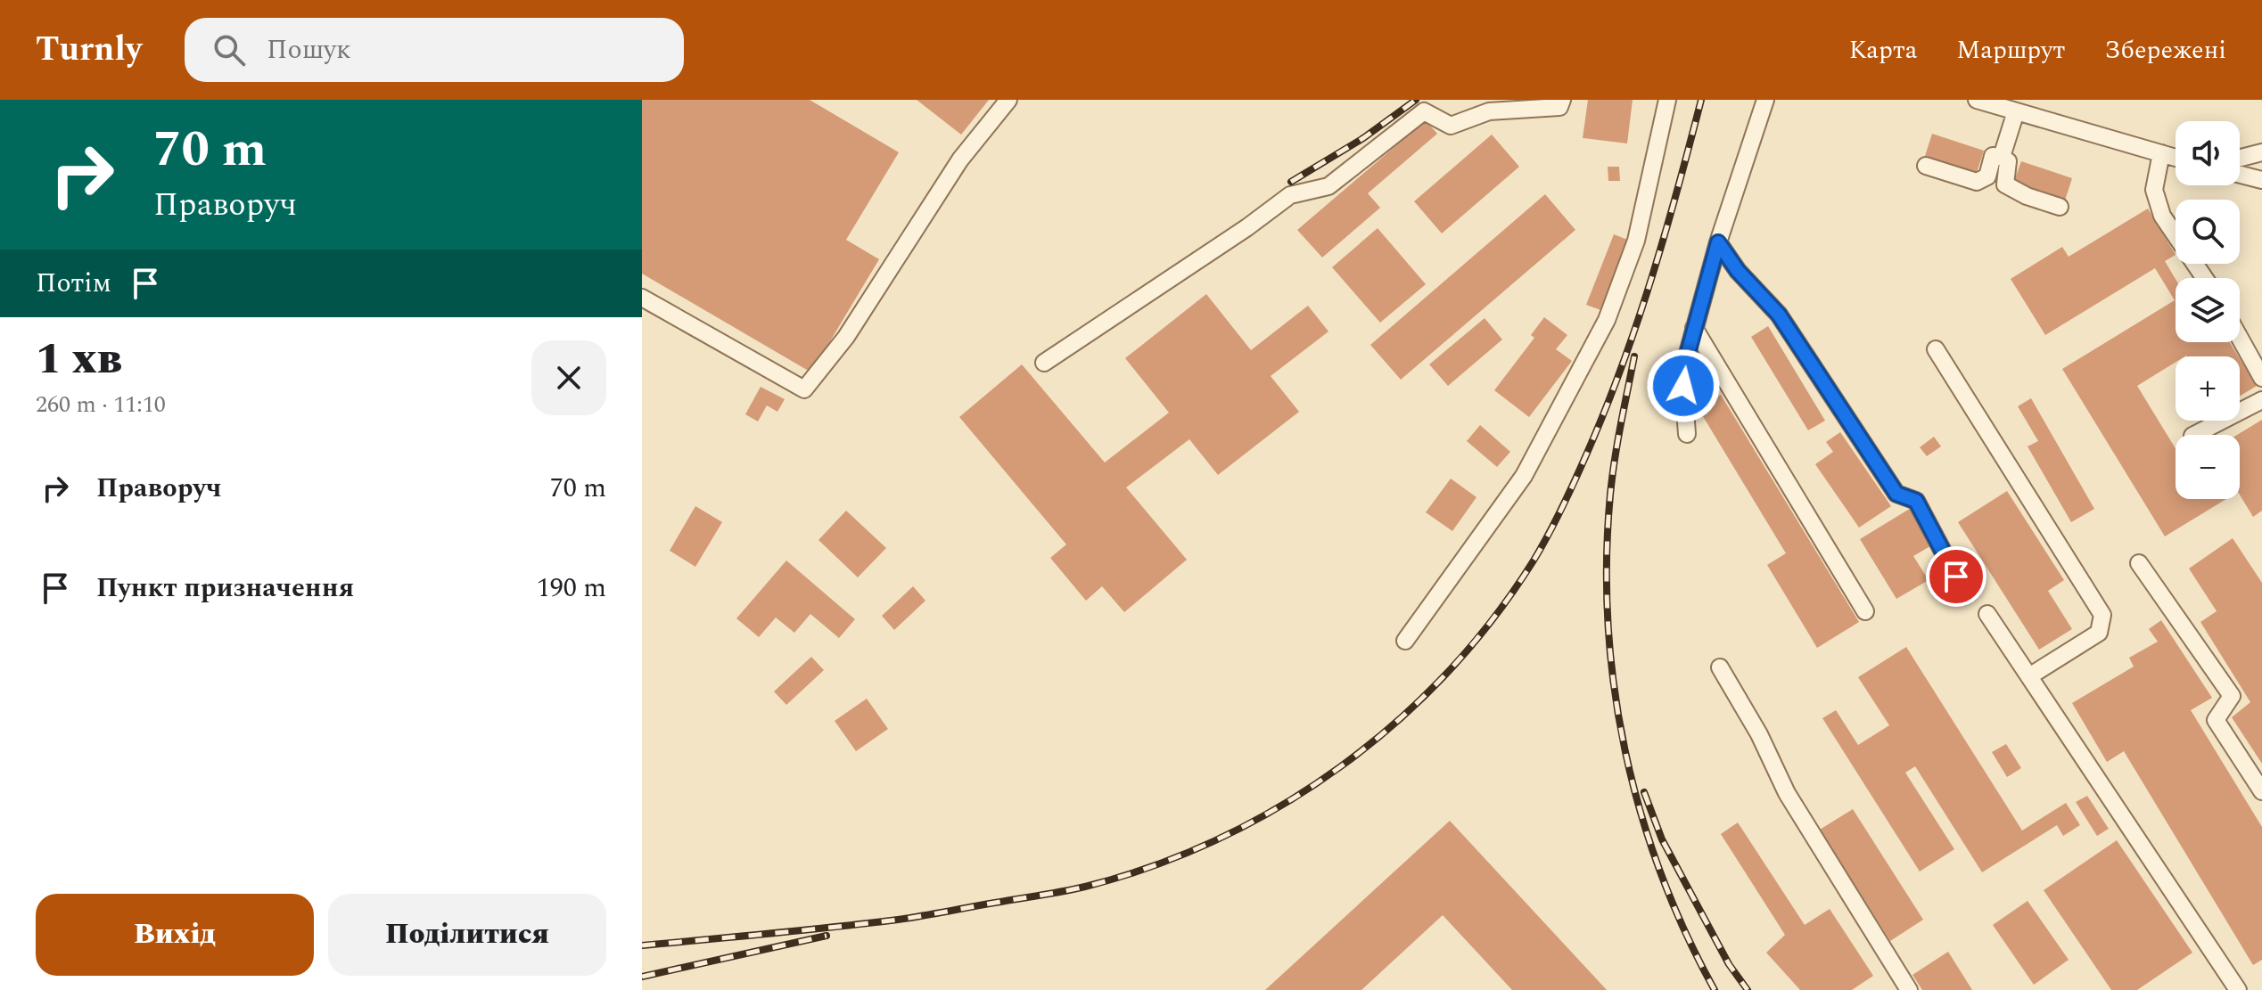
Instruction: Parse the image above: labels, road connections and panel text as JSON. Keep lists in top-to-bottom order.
{
  "page": {
    "header": "Turnly",
    "search": "Пошук",
    "nav": ["Карта", "Маршрут", "Збережені"],
    "turn": ["70 m", "Праворуч"],
    "map_buttons": ["+", "−"],
    "then": "Потім",
    "heading": ["1 хв", "260 m · 11:10"],
    "list": [
      {
        "name": "Праворуч",
        "value": "70 m"
      },
      {
        "name": "Пункт призначення",
        "value": "190 m"
      }
    ],
    "buttons": ["Вихід", "Поділитися"]
  }
}
